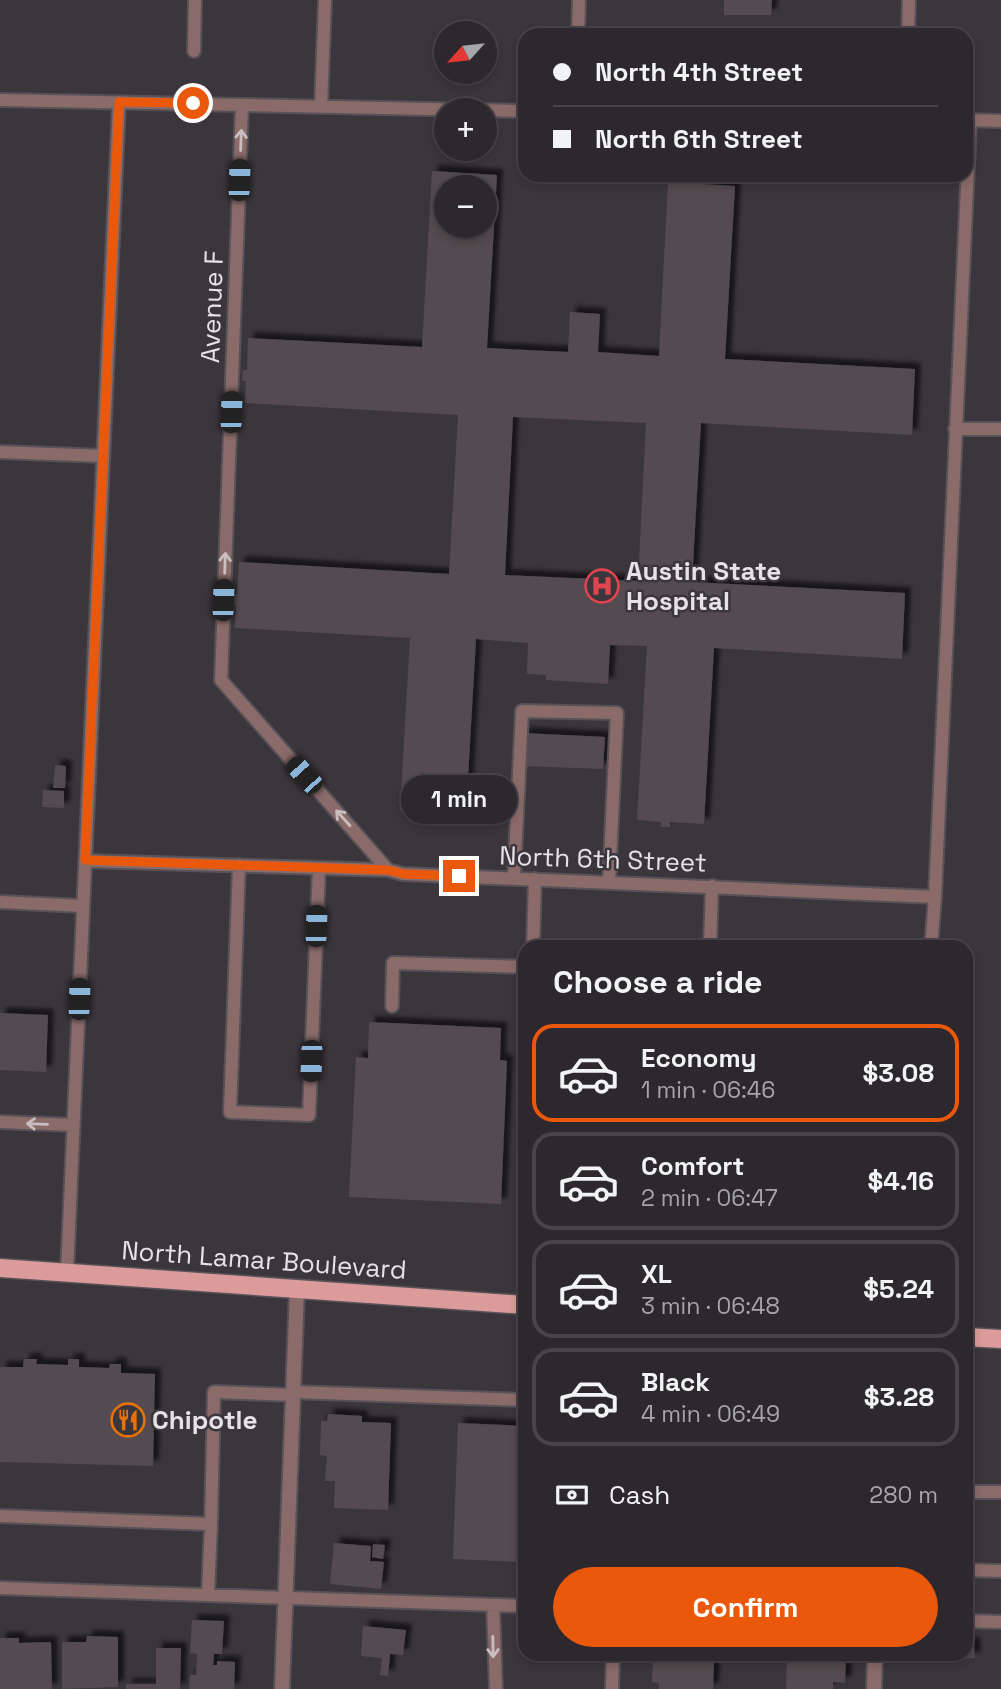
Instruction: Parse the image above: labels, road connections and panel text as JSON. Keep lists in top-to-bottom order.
{
  "streets": {
    "main road": ["North Lamar Boulevard"],
    "lane": ["Avenue F", "North 6th Street"]
  },
  "crossings": [
    ["Avenue F", "North 6th Street"]
  ],
  "one_way": ["Avenue F"],
  "places": {
    "hospital": ["Austin State Hospital"],
    "restaurant": ["Chipotle"]
  },
  "north": "bottom left",
  "page": {
    "map_buttons": ["+", "−"],
    "banner": ["North 4th Street", "North 6th Street"],
    "bubble": "1 min",
    "heading": "Choose a ride",
    "list": [
      {
        "name": "Economy",
        "note": "1 min · 06:46",
        "value": "$3.08"
      },
      {
        "name": "Comfort",
        "note": "2 min · 06:47",
        "value": "$4.16"
      },
      {
        "name": "XL",
        "note": "3 min · 06:48",
        "value": "$5.24"
      },
      {
        "name": "Black",
        "note": "4 min · 06:49",
        "value": "$3.28"
      }
    ],
    "pay": ["Cash", "280 m"],
    "buttons": "Confirm"
  }
}
